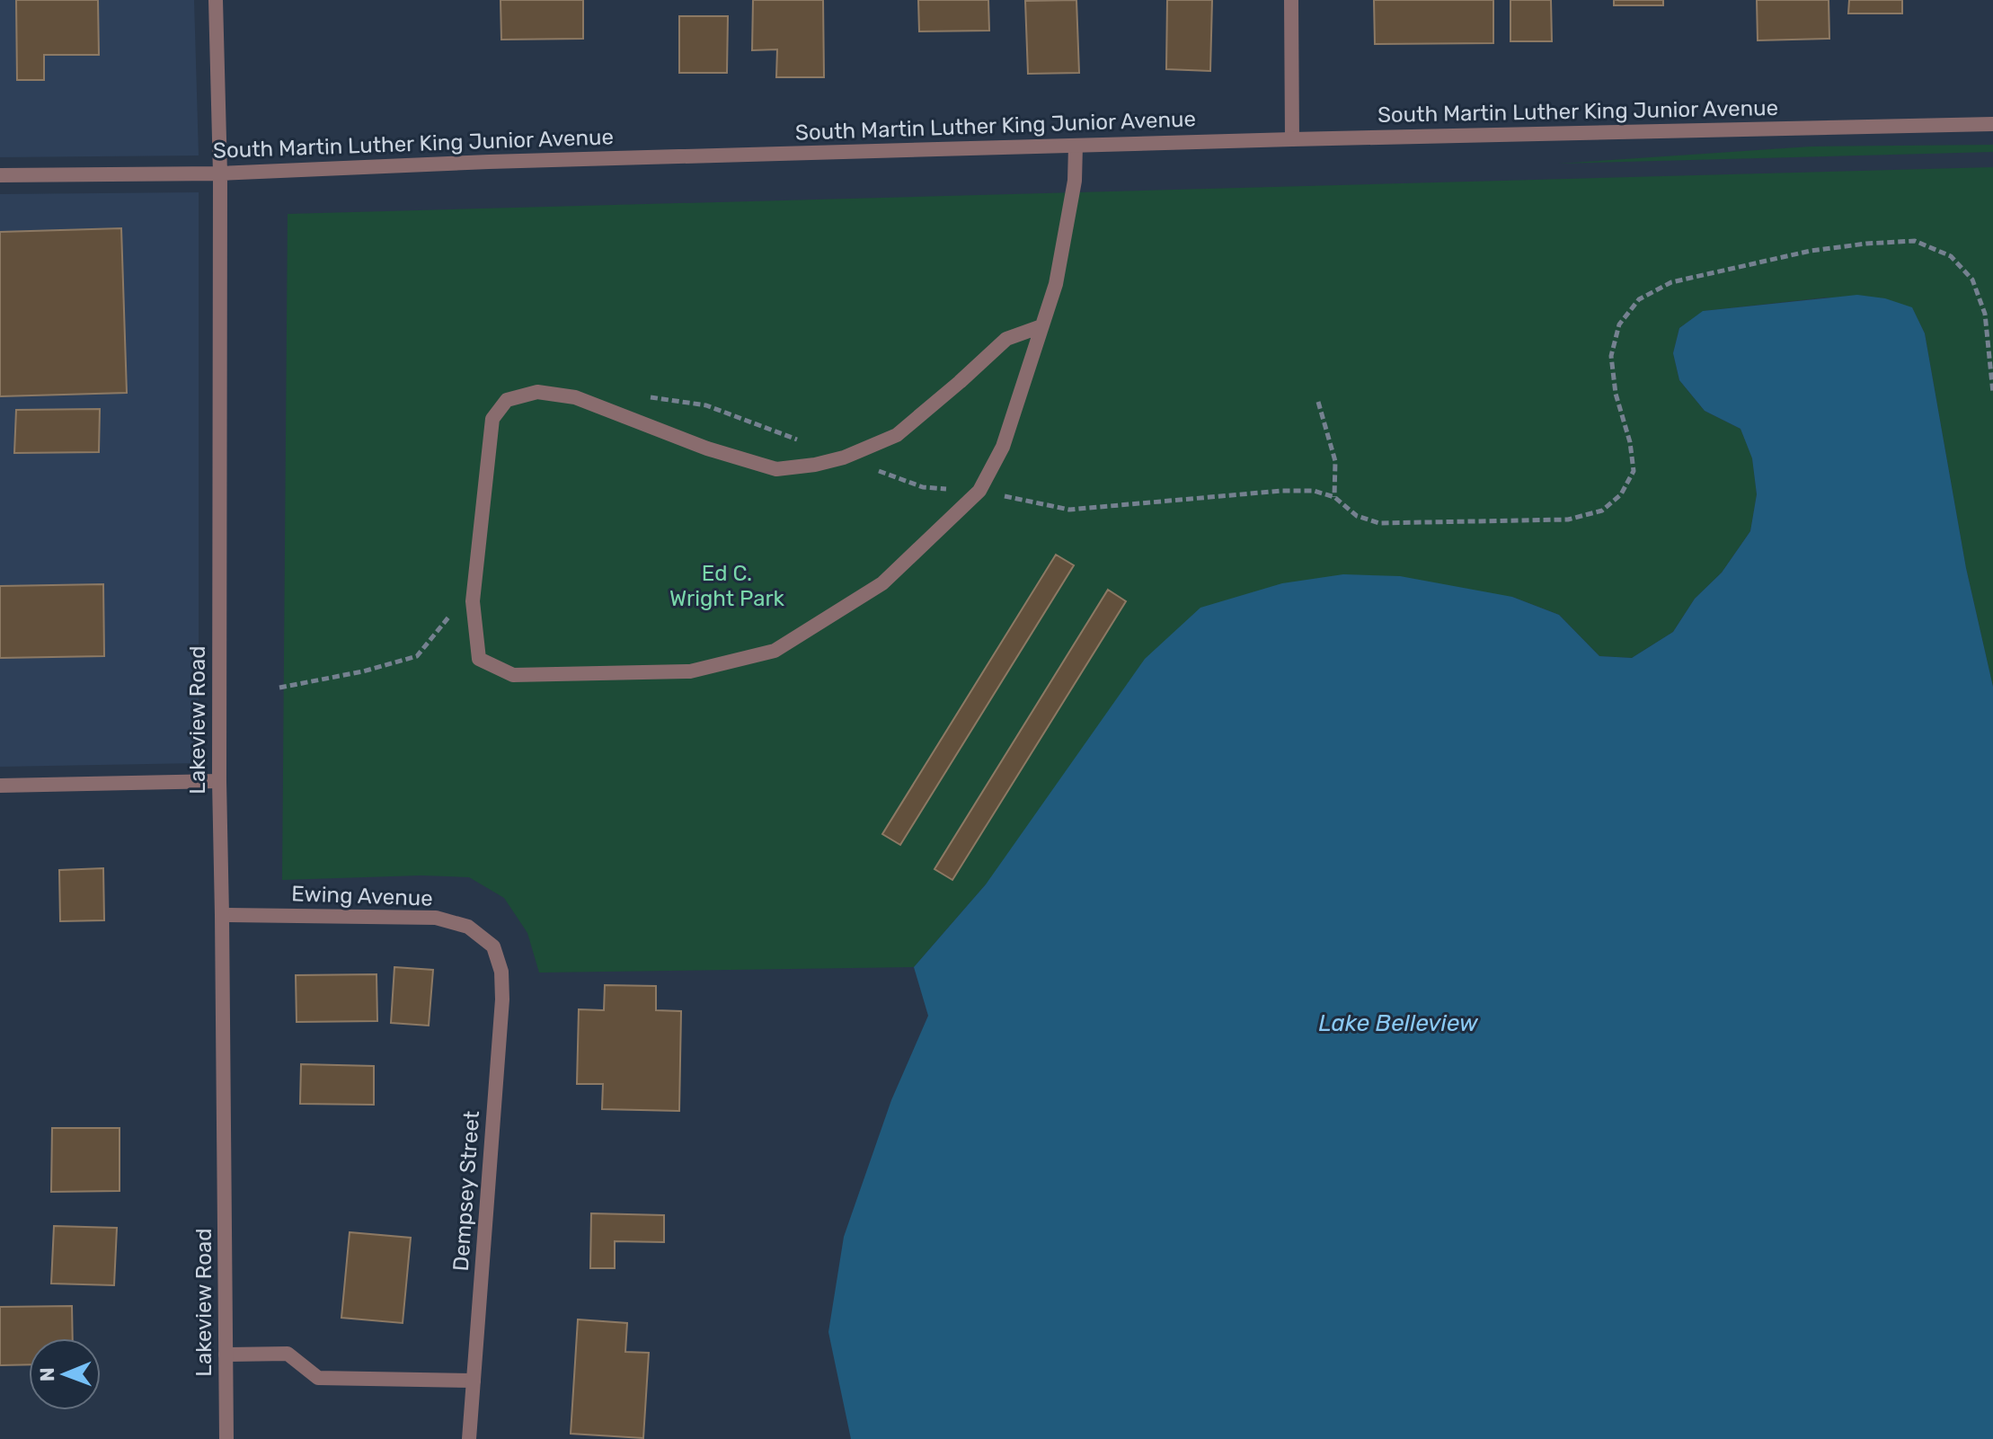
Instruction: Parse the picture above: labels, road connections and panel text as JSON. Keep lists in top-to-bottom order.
{
  "streets": {
    "street": [
      "South Martin Luther King Junior Avenue",
      "Lakeview Road",
      "Ewing Avenue",
      "Dempsey Street"
    ]
  },
  "crossings": [
    ["South Martin Luther King Junior Avenue", "Lakeview Road"],
    ["Lakeview Road", "Ewing Avenue"],
    ["Ewing Avenue", "Dempsey Street"]
  ],
  "water": ["Lake Belleview"],
  "parks": ["Ed C. Wright Park"],
  "north": "left"
}
